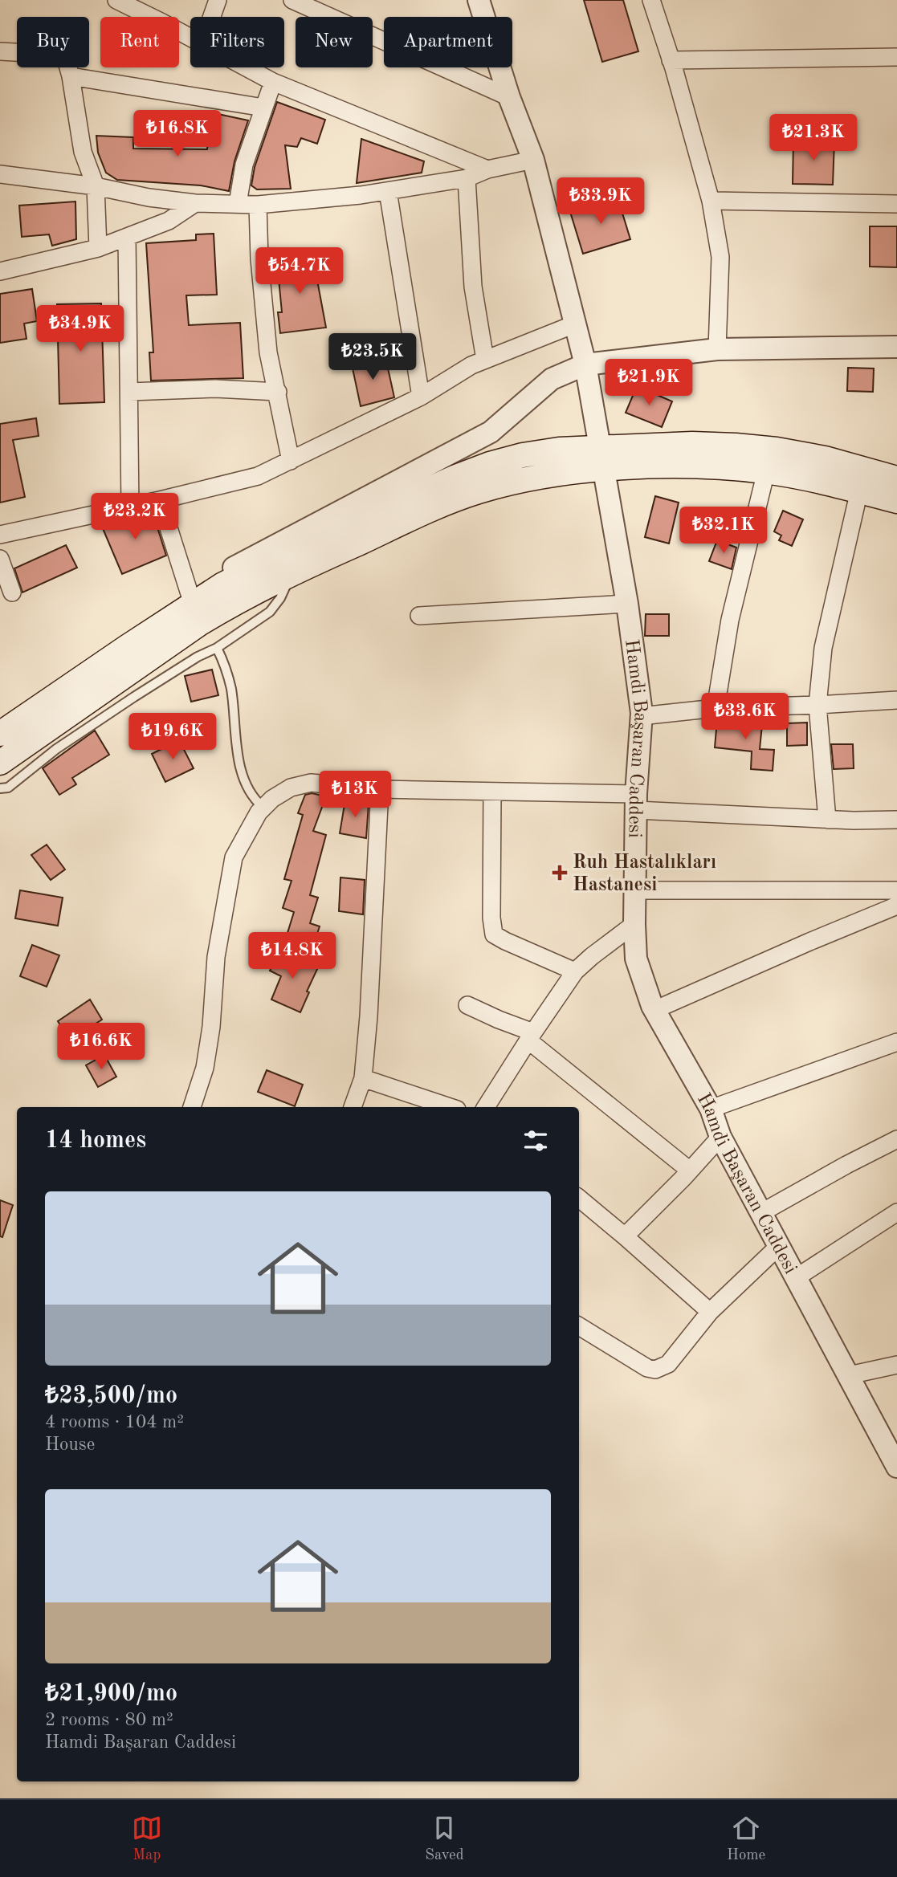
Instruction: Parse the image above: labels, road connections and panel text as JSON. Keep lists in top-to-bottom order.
{
  "streets": {
    "street": ["Hamdi Başaran Caddesi"]
  },
  "places": {
    "health": ["Ruh Hastalıkları Hastanesi"]
  },
  "page": {
    "chip": [
      "Buy",
      "Rent",
      "Filters",
      "New",
      "Apartment"
    ],
    "price": [
      "₺16.8K",
      "₺21.3K",
      "₺33.9K",
      "₺54.7K",
      "₺34.9K",
      "₺23.5K",
      "₺21.9K",
      "₺23.2K",
      "₺32.1K",
      "₺33.6K",
      "₺19.6K",
      "₺13K",
      "₺14.8K",
      "₺16.6K"
    ],
    "heading": "14 homes",
    "list": [
      {
        "name": "₺23,500/mo",
        "note": "4 rooms · 104 m² · House"
      },
      {
        "name": "₺21,900/mo",
        "note": "2 rooms · 80 m² · Hamdi Başaran Caddesi"
      }
    ],
    "tabs": ["Map", "Saved", "Home"]
  }
}
